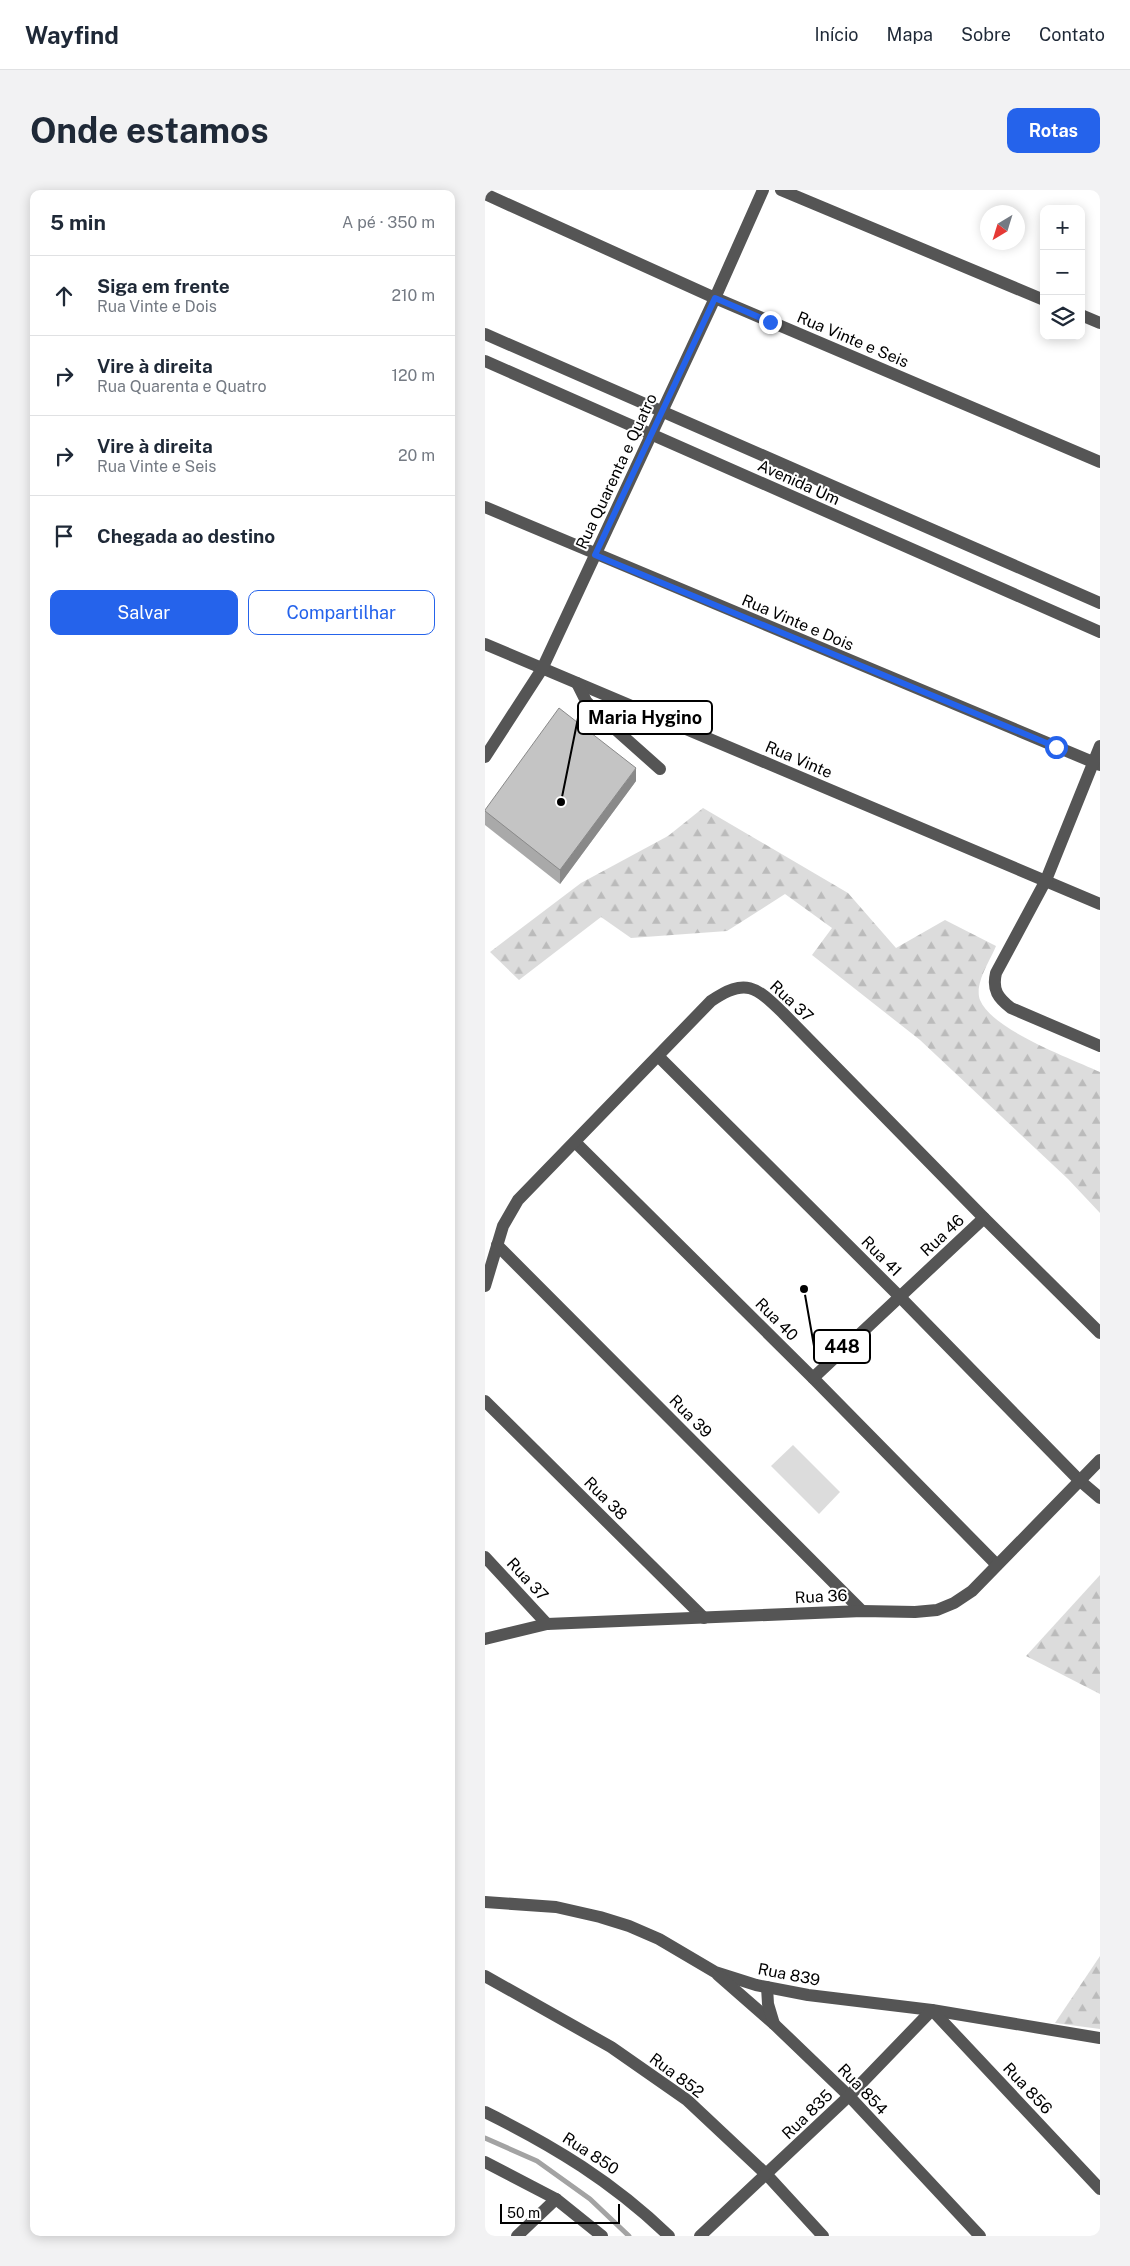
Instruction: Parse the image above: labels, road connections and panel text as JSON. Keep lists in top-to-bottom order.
{
  "streets": {
    "street": [
      "Rua Vinte e Seis",
      "Rua Quarenta e Quatro",
      "Avenida Um",
      "Rua Vinte e Dois",
      "Rua Vinte",
      "Rua 37",
      "Rua 46",
      "Rua 41",
      "Rua 40",
      "Rua 39",
      "Rua 38",
      "Rua 36",
      "Rua 839",
      "Rua 852",
      "Rua 856",
      "Rua 854",
      "Rua 835",
      "Rua 850"
    ]
  },
  "crossings": [
    ["Rua Vinte e Seis", "Rua Quarenta e Quatro"],
    ["Rua Quarenta e Quatro", "Avenida Um"],
    ["Rua Quarenta e Quatro", "Rua Vinte e Dois"],
    ["Rua Quarenta e Quatro", "Rua Vinte"],
    ["Rua 37", "Rua 46"],
    ["Rua 37", "Rua 41"],
    ["Rua 37", "Rua 40"],
    ["Rua 37", "Rua 39"],
    ["Rua 37", "Rua 36"],
    ["Rua 46", "Rua 41"],
    ["Rua 46", "Rua 40"],
    ["Rua 41", "Rua 36"],
    ["Rua 40", "Rua 36"],
    ["Rua 39", "Rua 36"],
    ["Rua 38", "Rua 36"],
    ["Rua 839", "Rua 856"],
    ["Rua 839", "Rua 854"],
    ["Rua 839", "Rua 835"],
    ["Rua 852", "Rua 835"],
    ["Rua 856", "Rua 835"],
    ["Rua 854", "Rua 835"]
  ],
  "places": ["Maria Hygino", "448"],
  "scale_bar": "50 m",
  "north": "bottom left",
  "page": {
    "header": "Wayfind",
    "nav": [
      "Início",
      "Mapa",
      "Sobre",
      "Contato"
    ],
    "buttons": [
      "Rotas",
      ["Salvar", "Compartilhar"]
    ],
    "title": "Onde estamos",
    "heading": ["5 min", "A pé · 350 m"],
    "map_buttons": ["+", "−"],
    "list": [
      ["Siga em frente", "Rua Vinte e Dois", "210 m"],
      ["Vire à direita", "Rua Quarenta e Quatro", "120 m"],
      ["Vire à direita", "Rua Vinte e Seis", "20 m"],
      "Chegada ao destino"
    ],
    "scale": "50 m"
  }
}
